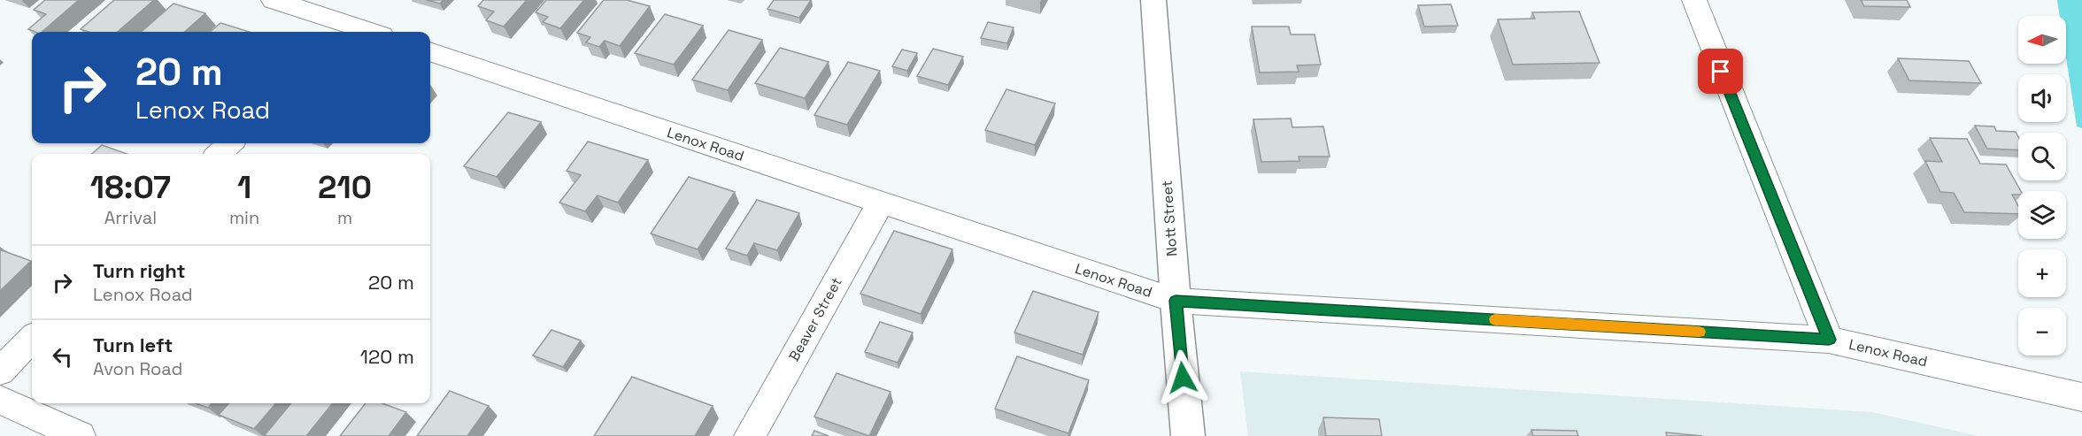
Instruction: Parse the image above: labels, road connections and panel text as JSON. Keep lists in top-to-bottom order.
{
  "streets": {
    "main road": ["Nott Street"],
    "street": ["Lenox Road", "Beaver Street"]
  },
  "crossings": [
    ["Lenox Road", "Nott Street"],
    ["Lenox Road", "Beaver Street"]
  ],
  "north": "left",
  "page": {
    "map_buttons": ["+", "−"],
    "turn": ["20 m", "Lenox Road"],
    "eta": [
      "18:07",
      "Arrival",
      "1",
      "min",
      "210",
      "m"
    ],
    "list": [
      {
        "name": "Turn right",
        "note": "Lenox Road",
        "value": "20 m"
      },
      {
        "name": "Turn left",
        "note": "Avon Road",
        "value": "120 m"
      }
    ]
  }
}
